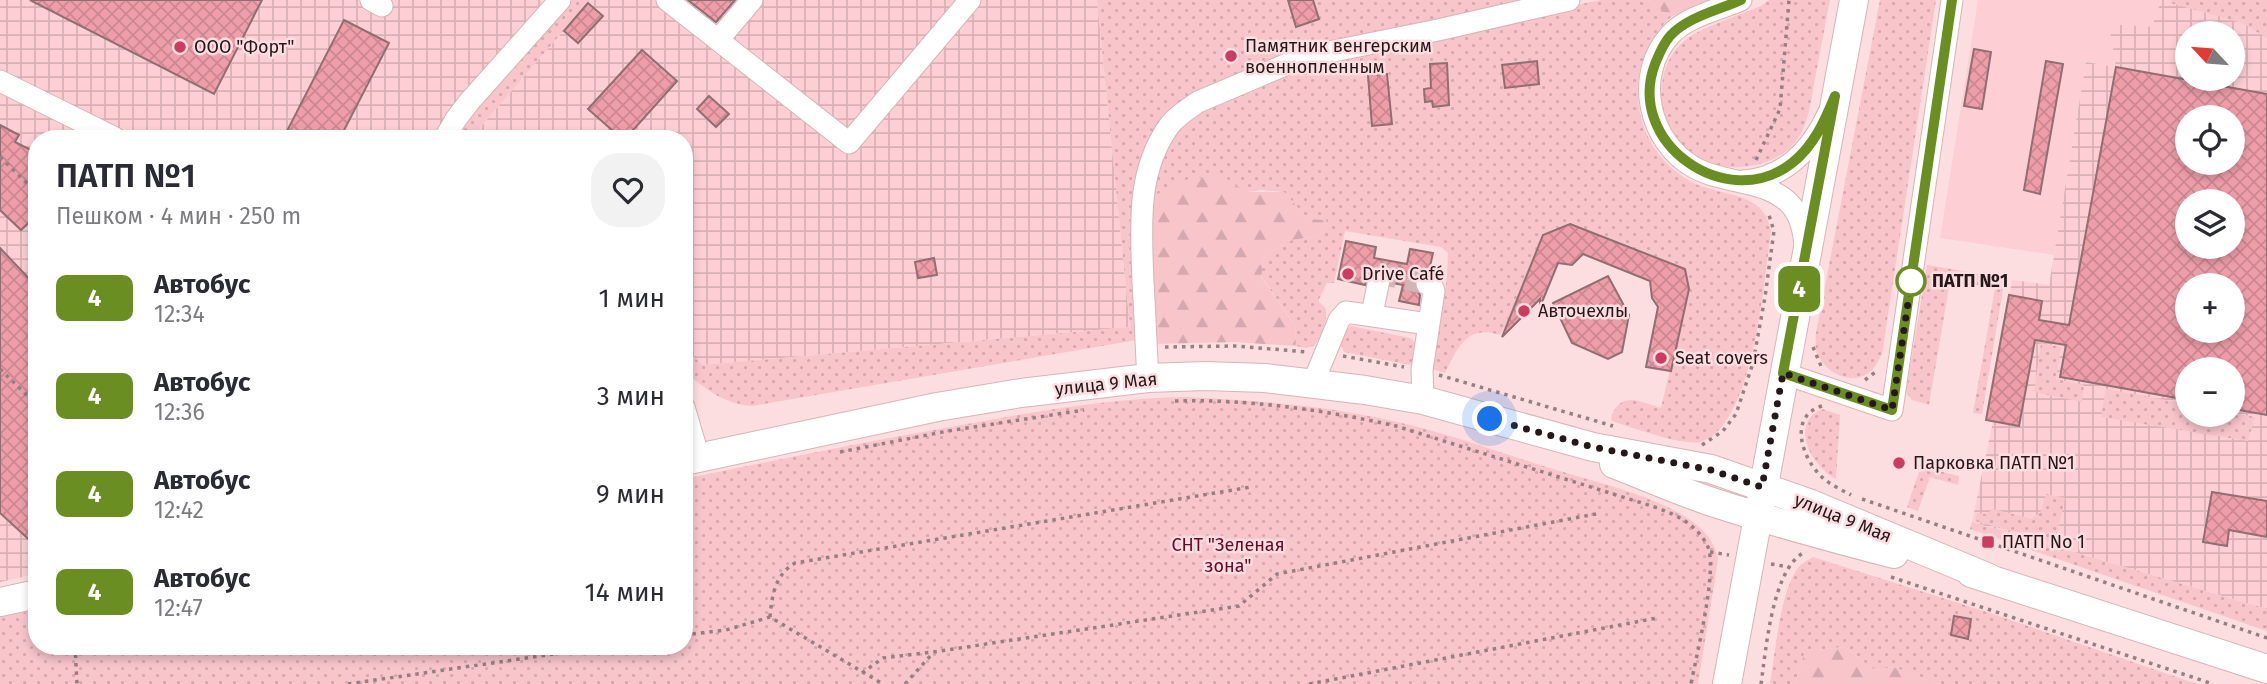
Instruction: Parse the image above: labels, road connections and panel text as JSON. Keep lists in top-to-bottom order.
{
  "streets": {
    "main road": ["улица 9 Мая"]
  },
  "parks": ["СНТ \"Зеленая зона\""],
  "places": {
    "other": [
      "ООО \"Форт\"",
      "Памятник венгерским военнопленным",
      "Drive Café",
      "ПАТП №1",
      "Авточехлы",
      "Seat covers",
      "Парковка ПАТП №1"
    ],
    "transit": ["ПАТП No 1"]
  },
  "lines": ["bus line 4"],
  "north": "top left",
  "page": {
    "on_map": "4",
    "map_buttons": ["+", "−"],
    "heading": ["ПАТП №1", "Пешком · 4 мин · 250 m"],
    "list": [
      {
        "mark": "4",
        "name": "Автобус",
        "note": "12:34",
        "value": "1 мин"
      },
      {
        "mark": "4",
        "name": "Автобус",
        "note": "12:36",
        "value": "3 мин"
      },
      {
        "mark": "4",
        "name": "Автобус",
        "note": "12:42",
        "value": "9 мин"
      },
      {
        "mark": "4",
        "name": "Автобус",
        "note": "12:47",
        "value": "14 мин"
      }
    ]
  }
}
